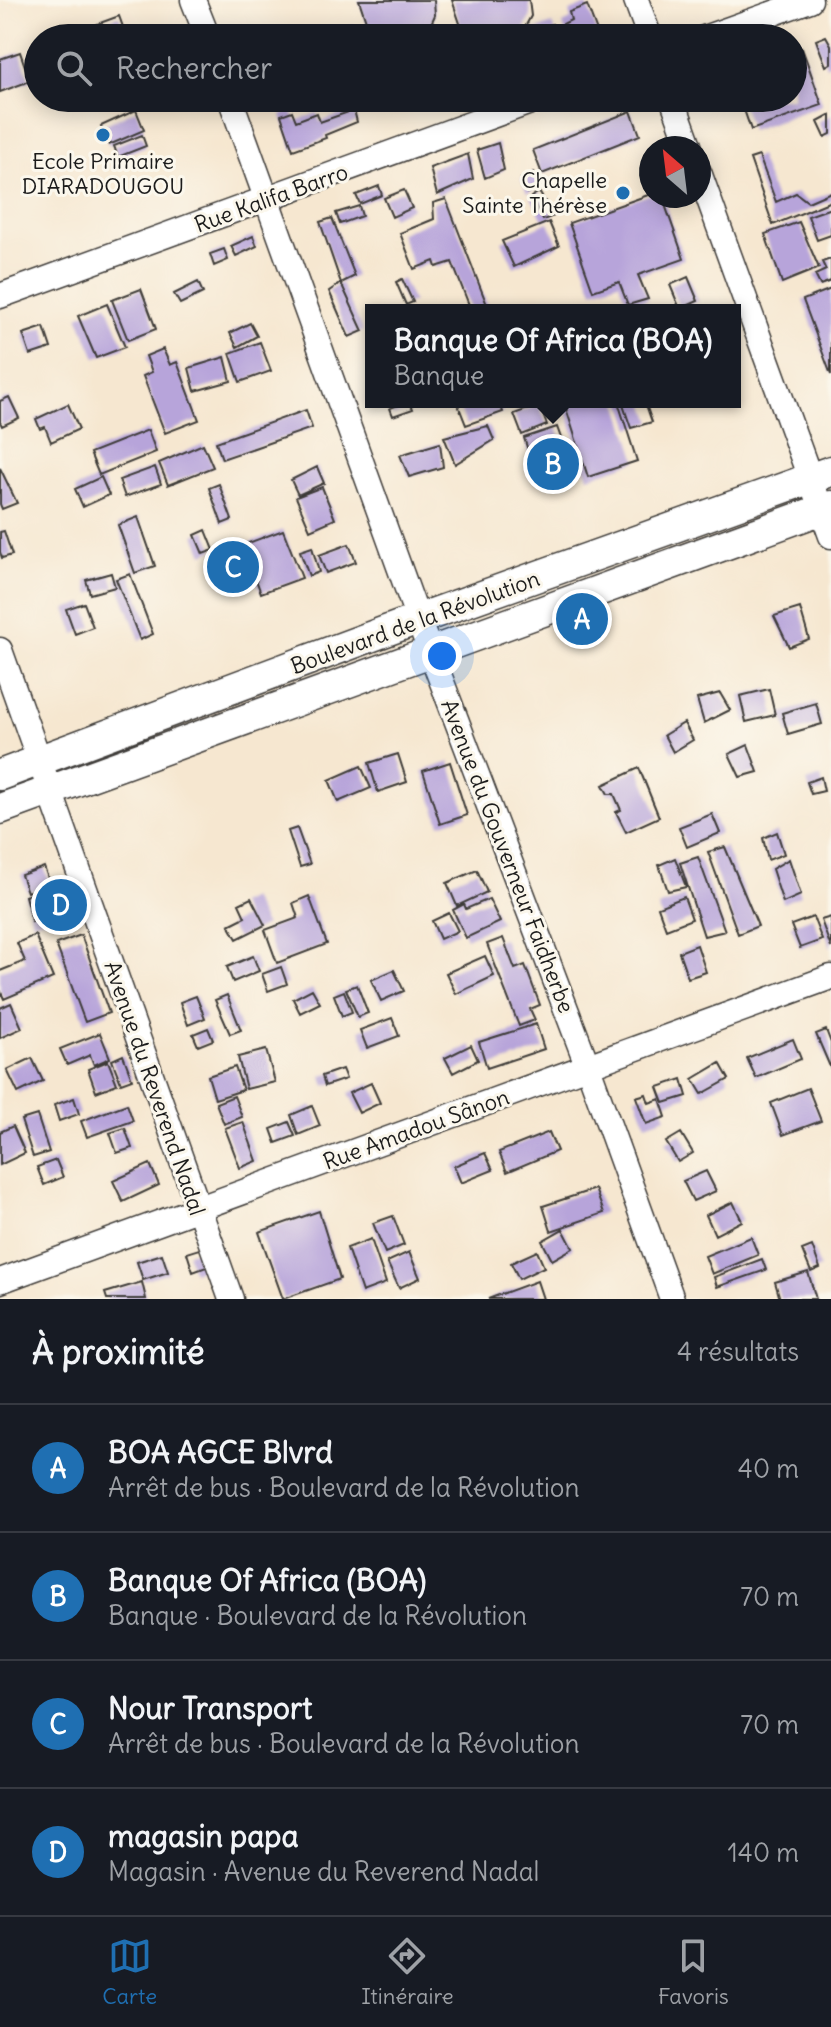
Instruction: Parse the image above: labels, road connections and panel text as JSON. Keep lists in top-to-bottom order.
{
  "streets": {
    "main road": ["Boulevard de la Révolution"],
    "street": [
      "Rue Kalifa Barro",
      "Avenue du Gouverneur Faidherbe",
      "Avenue du Reverend Nadal",
      "Rue Amadou Sânon"
    ]
  },
  "crossings": [
    ["Rue Kalifa Barro", "Avenue du Gouverneur Faidherbe"],
    ["Boulevard de la Révolution", "Avenue du Gouverneur Faidherbe"],
    ["Boulevard de la Révolution", "Avenue du Reverend Nadal"],
    ["Avenue du Gouverneur Faidherbe", "Rue Amadou Sânon"],
    ["Avenue du Reverend Nadal", "Rue Amadou Sânon"]
  ],
  "places": ["Ecole Primaire DIARADOUGOU", "Chapelle Sainte Thérèse"],
  "north": "top left",
  "page": {
    "search": "Rechercher",
    "popup": ["Banque Of Africa (BOA)", "Banque"],
    "pins": [
      "B",
      "C",
      "A",
      "D"
    ],
    "heading": ["À proximité", "4 résultats"],
    "list": [
      {
        "mark": "A",
        "name": "BOA AGCE Blvrd",
        "note": "Arrêt de bus · Boulevard de la Révolution",
        "value": "40 m"
      },
      {
        "mark": "B",
        "name": "Banque Of Africa (BOA)",
        "note": "Banque · Boulevard de la Révolution",
        "value": "70 m"
      },
      {
        "mark": "C",
        "name": "Nour Transport",
        "note": "Arrêt de bus · Boulevard de la Révolution",
        "value": "70 m"
      },
      {
        "mark": "D",
        "name": "magasin papa",
        "note": "Magasin · Avenue du Reverend Nadal",
        "value": "140 m"
      }
    ],
    "nav": ["Carte", "Itinéraire", "Favoris"]
  }
}
